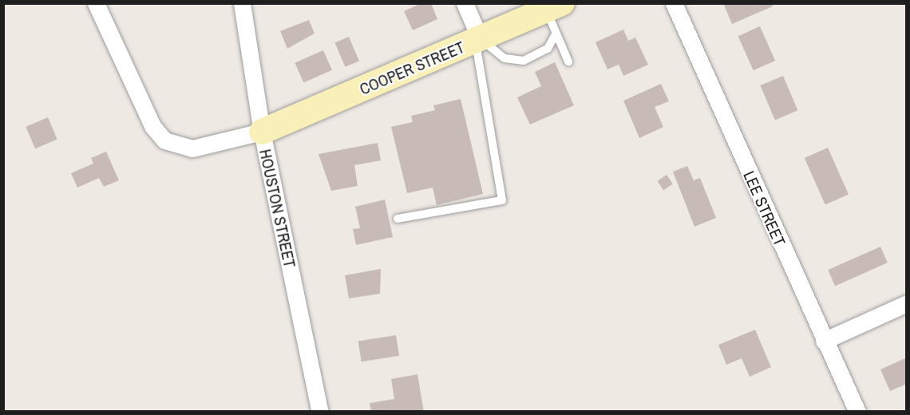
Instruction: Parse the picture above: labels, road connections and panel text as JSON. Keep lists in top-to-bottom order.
{
  "streets": {
    "street": ["COOPER STREET", "HOUSTON STREET", "LEE STREET"]
  },
  "crossings": [
    ["COOPER STREET", "HOUSTON STREET"]
  ]
}
